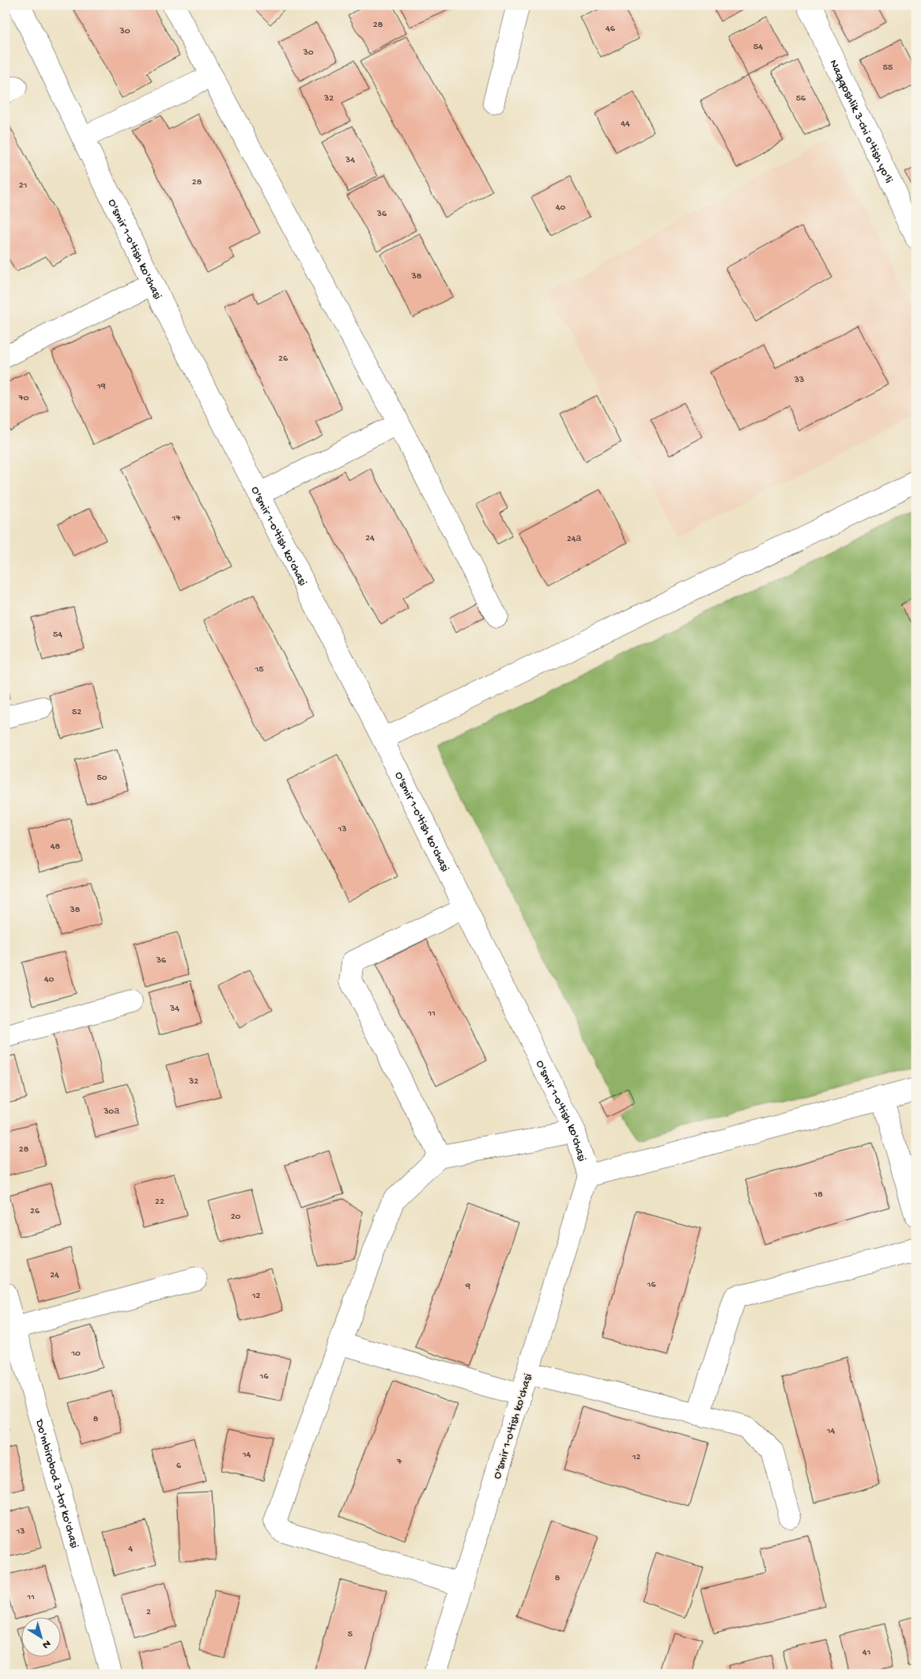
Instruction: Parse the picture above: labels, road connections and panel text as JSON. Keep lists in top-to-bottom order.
{
  "streets": {
    "street": ["Naqqoshlik 3-chi o'tish yo'li", "O'smir 1-o'tish ko'chasi", "Do'mbirobod 3-tor ko'chasi"]
  },
  "house_numbers": [
    "28",
    "46",
    "30",
    "54",
    "30",
    "55",
    "32",
    "56",
    "44",
    "34",
    "28",
    "21",
    "40",
    "36",
    "38",
    "26",
    "33",
    "19",
    "70",
    "17",
    "24",
    "24а",
    "54",
    "15",
    "52",
    "50",
    "13",
    "48",
    "38",
    "36",
    "40",
    "34",
    "11",
    "32",
    "30а",
    "28",
    "18",
    "22",
    "26",
    "20",
    "24",
    "16",
    "9",
    "12",
    "10",
    "16",
    "8",
    "14",
    "14",
    "12",
    "7",
    "6",
    "13",
    "4",
    "8",
    "11",
    "2",
    "5",
    "41"
  ],
  "north": "bottom right"
}
